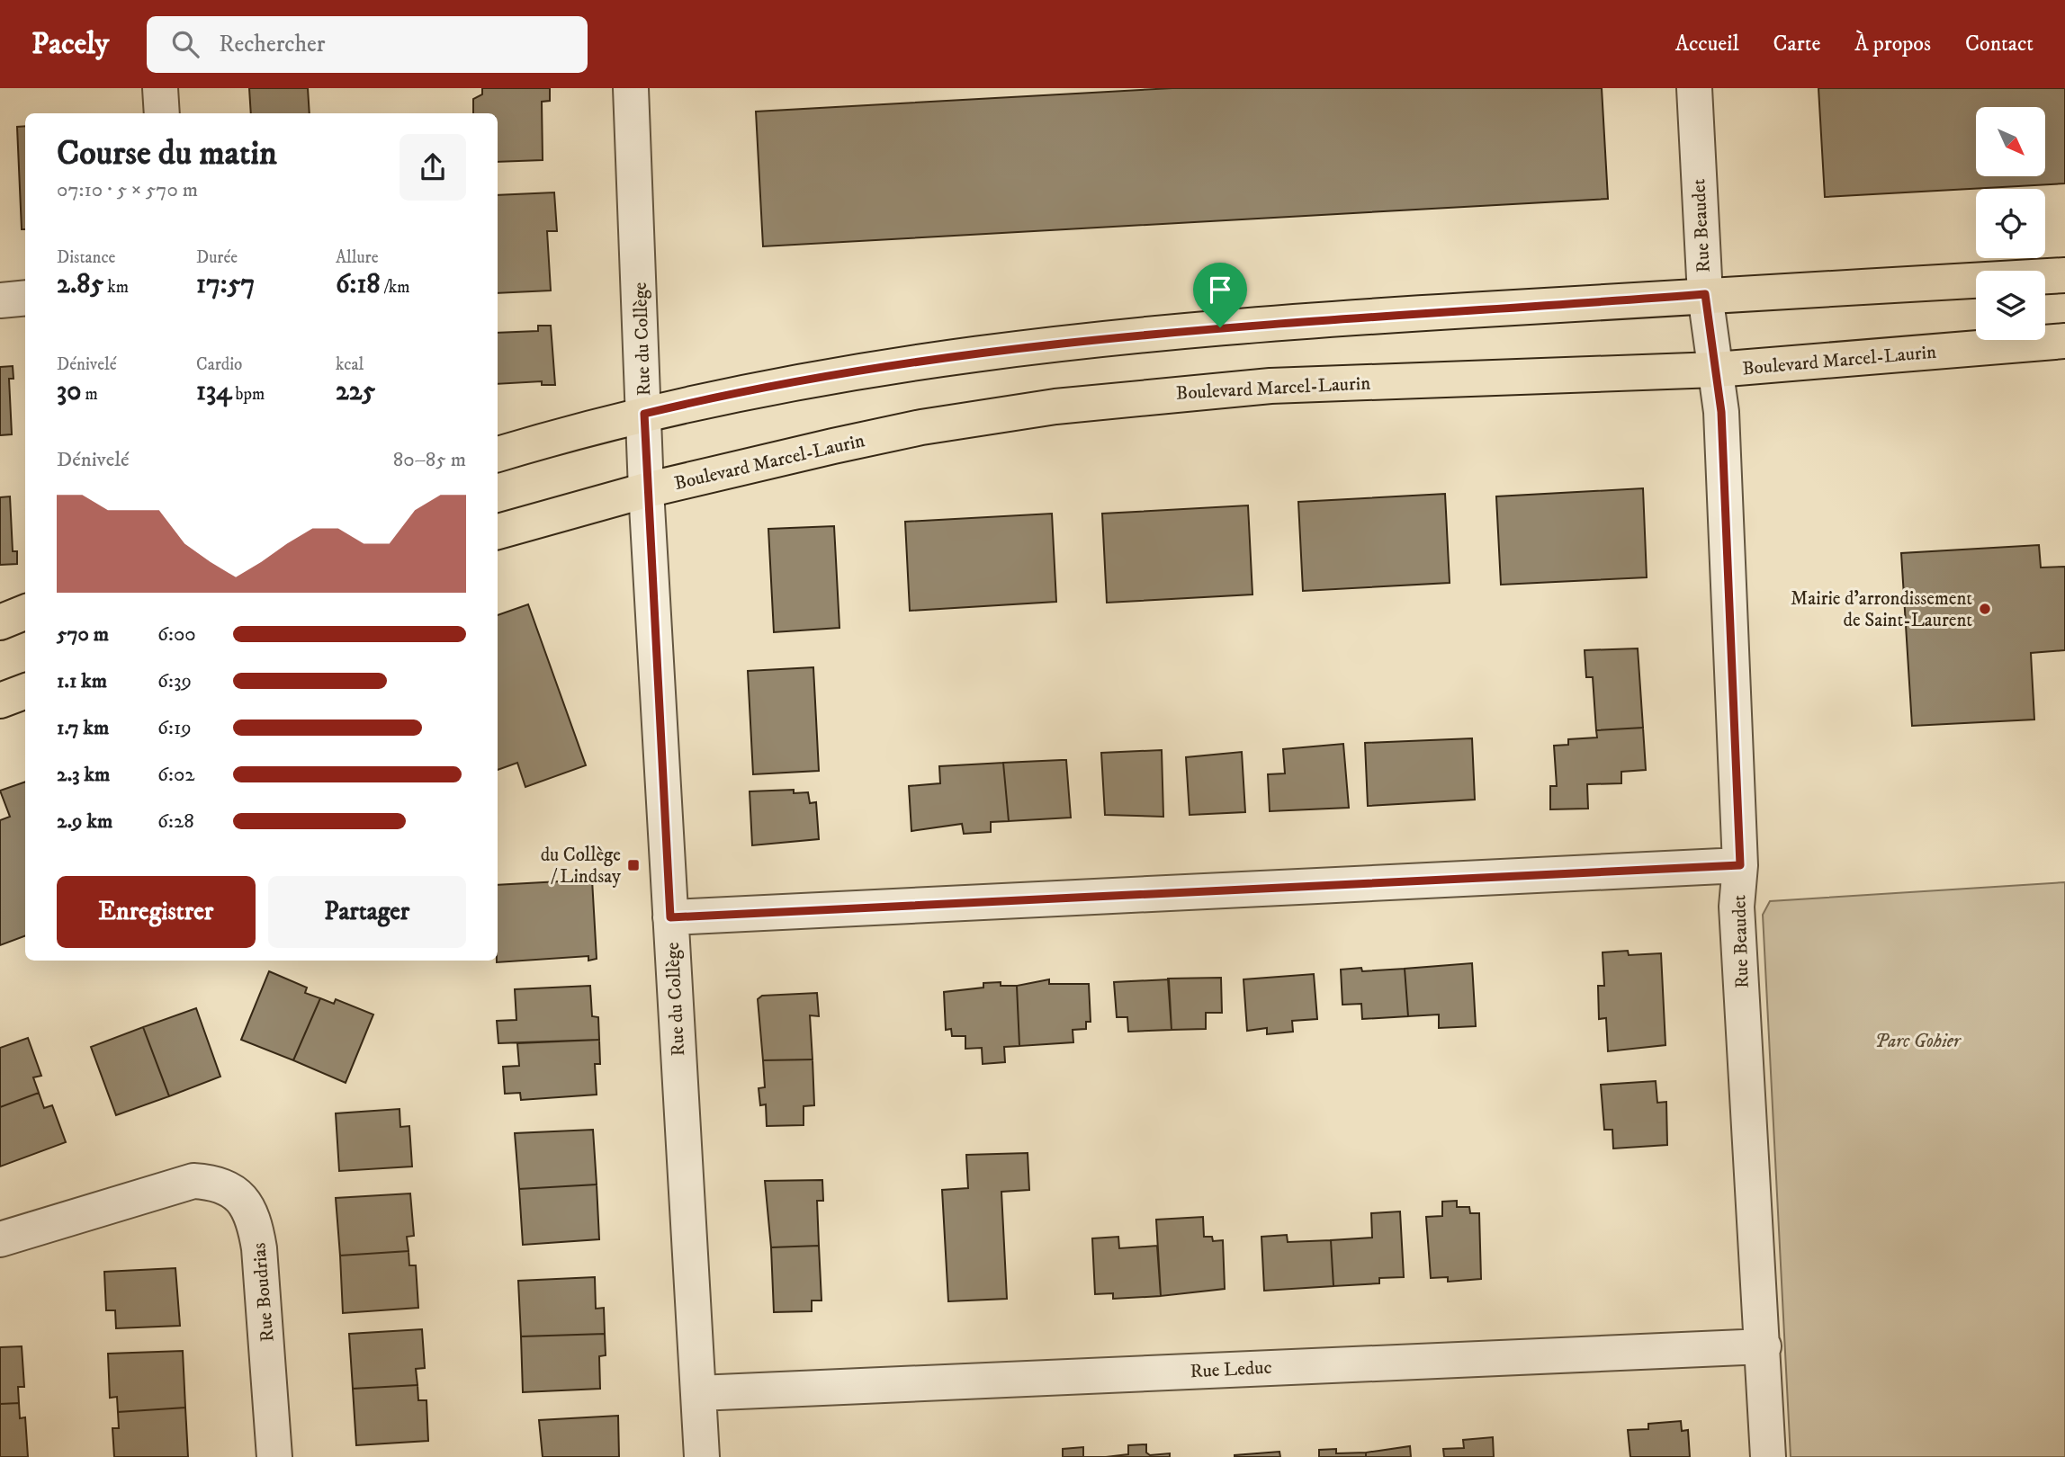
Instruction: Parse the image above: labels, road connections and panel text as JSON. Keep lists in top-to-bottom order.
{
  "streets": {
    "main road": ["Boulevard Marcel-Laurin"],
    "street": [
      "Rue Beaudet",
      "Rue du Collège",
      "Rue Boudrias",
      "Rue Leduc"
    ]
  },
  "crossings": [
    ["Rue Beaudet", "Boulevard Marcel-Laurin"],
    ["Rue Beaudet", "Rue Leduc"],
    ["Rue du Collège", "Boulevard Marcel-Laurin"],
    ["Rue du Collège", "Rue Leduc"]
  ],
  "parks": ["Parc Gohier"],
  "places": {
    "other": ["Mairie d'arrondissement de Saint-Laurent"],
    "transit": ["du Collège / Lindsay"]
  },
  "north": "bottom right",
  "page": {
    "header": "Pacely",
    "search": "Rechercher",
    "nav": [
      "Accueil",
      "Carte",
      "À propos",
      "Contact"
    ],
    "heading": ["Course du matin", "07:10 · 5 × 570 m"],
    "stats": [
      ["Distance", "2.85 km"],
      ["Durée", "17:57"],
      ["Allure", "6:18 /km"],
      ["Dénivelé", "30 m"],
      ["Cardio", "134 bpm"],
      ["kcal", "225"]
    ],
    "chart": ["Dénivelé", "80–85 m"],
    "list": [
      {
        "name": "570 m",
        "note": "6:00"
      },
      {
        "name": "1.1 km",
        "note": "6:39"
      },
      {
        "name": "1.7 km",
        "note": "6:19"
      },
      {
        "name": "2.3 km",
        "note": "6:02"
      },
      {
        "name": "2.9 km",
        "note": "6:28"
      }
    ],
    "buttons": ["Enregistrer", "Partager"]
  }
}
